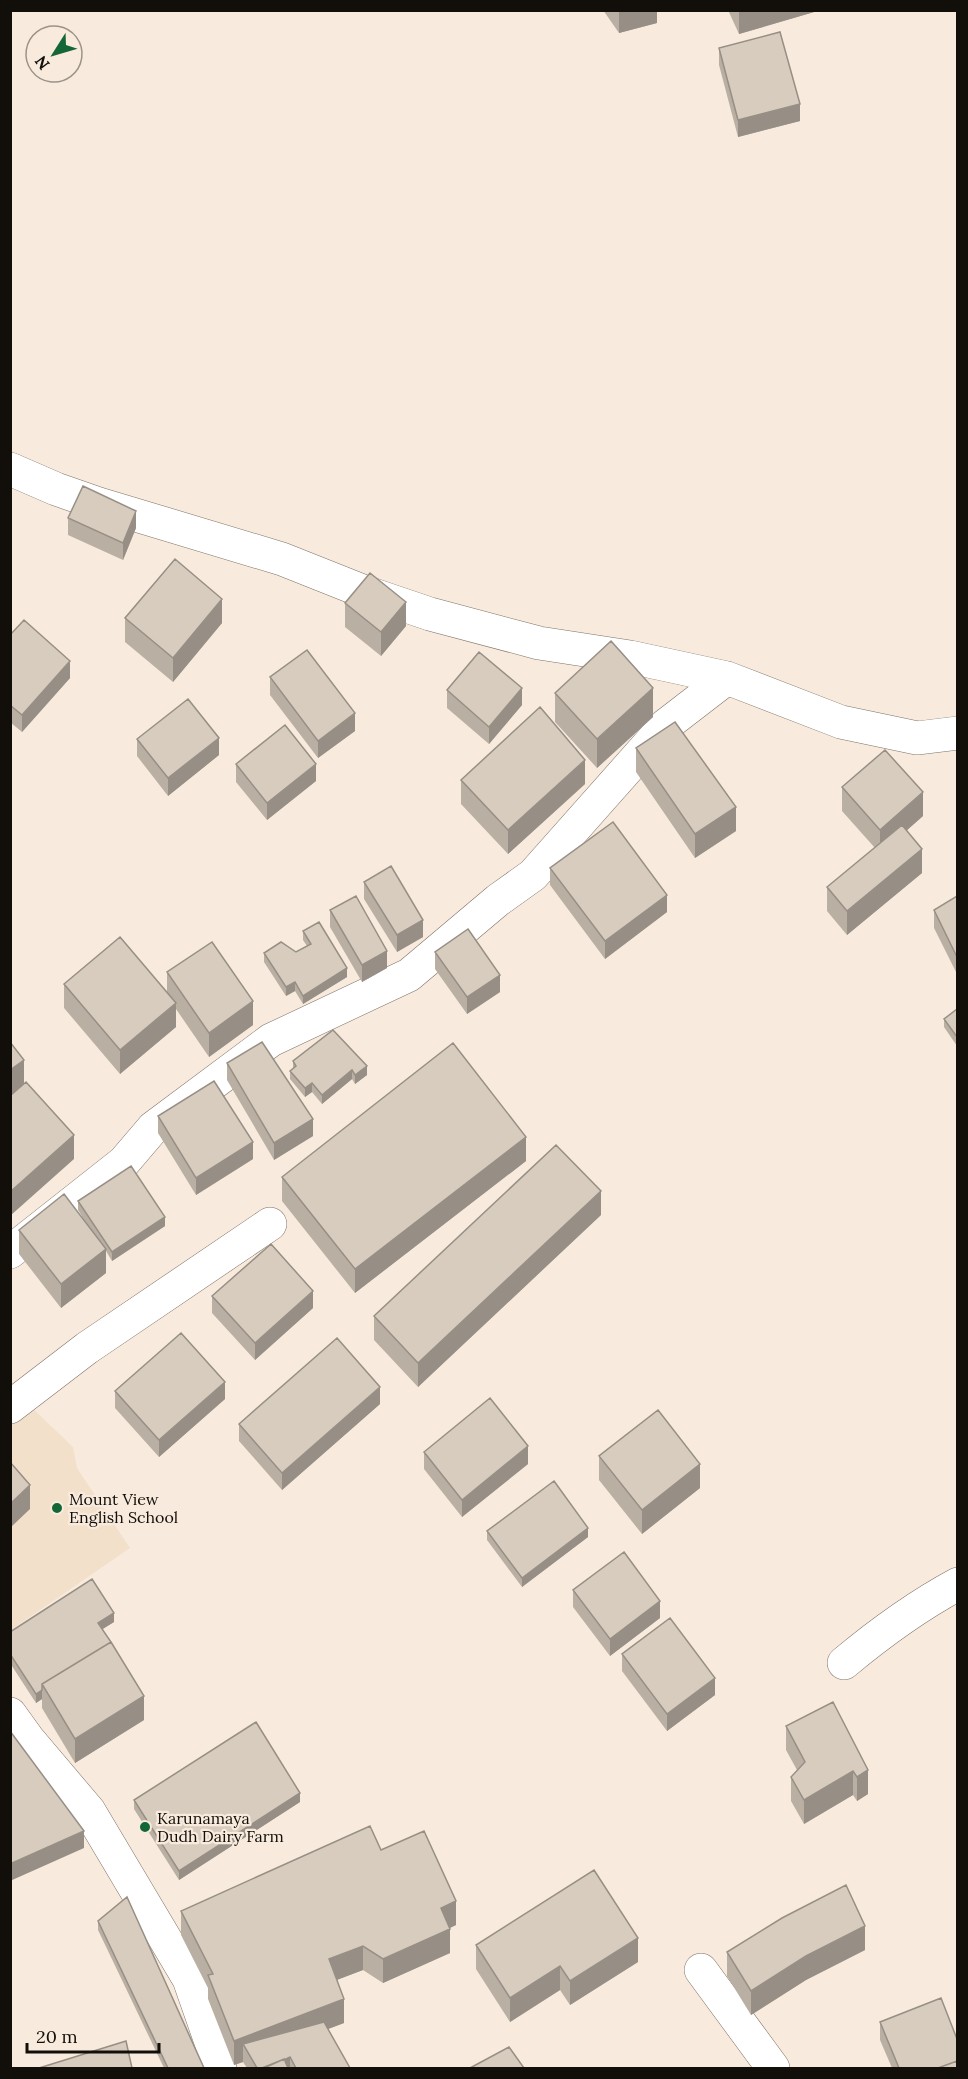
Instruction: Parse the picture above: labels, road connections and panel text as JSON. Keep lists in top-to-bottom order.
{
  "places": ["Mount View English School", "Karunamaya Dudh Dairy Farm"],
  "scale_bar": "20 m",
  "north": "bottom left"
}
